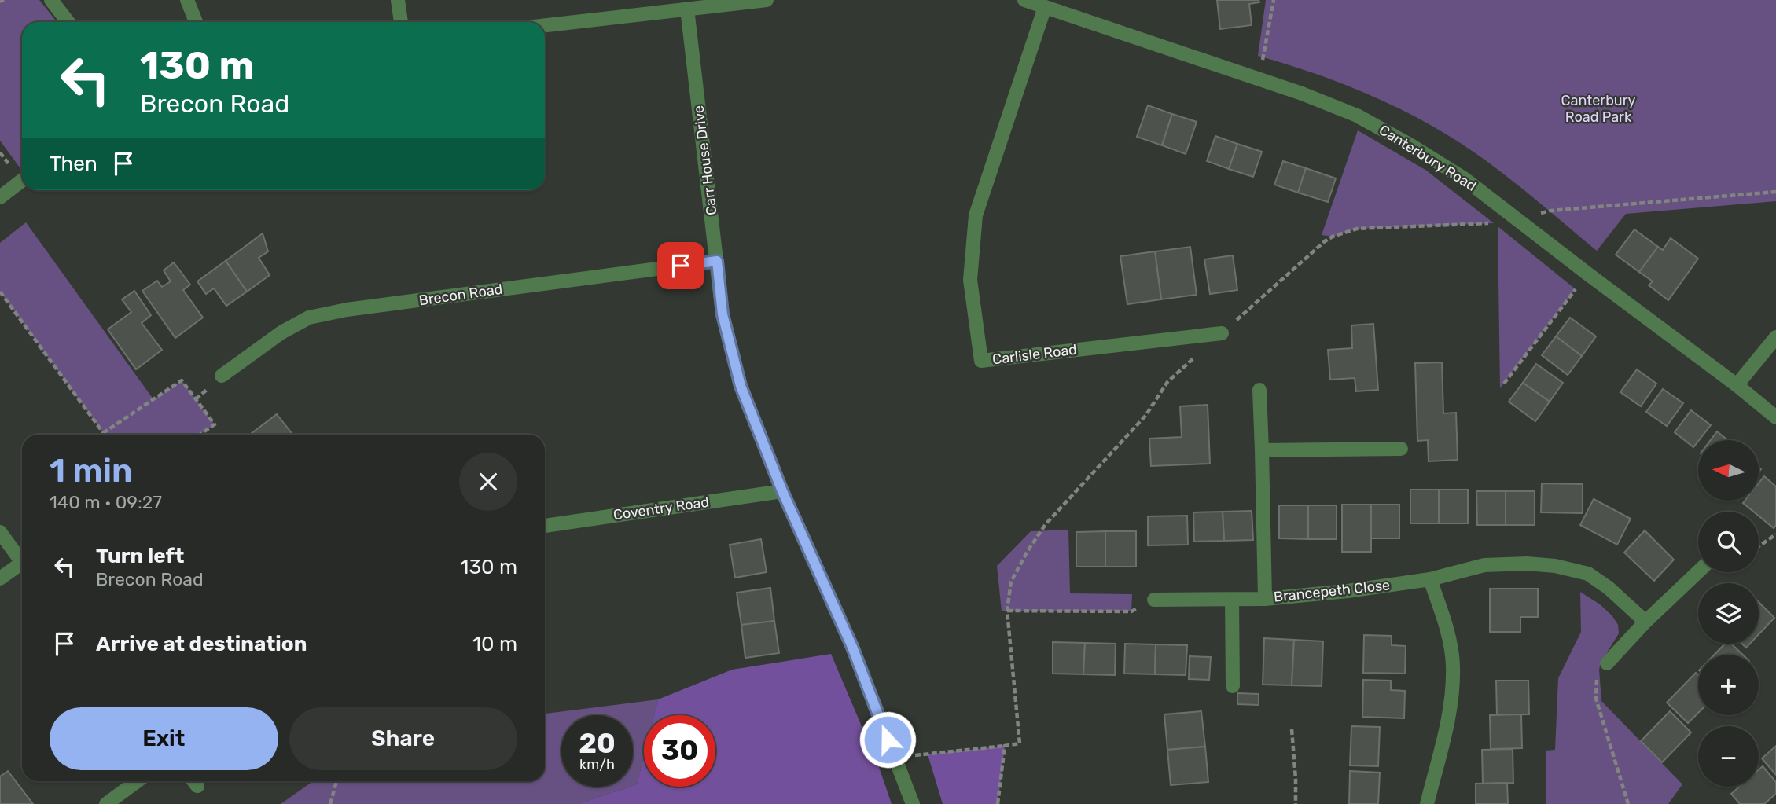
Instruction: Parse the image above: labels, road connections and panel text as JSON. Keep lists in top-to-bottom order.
{
  "streets": {
    "street": [
      "Canterbury Road",
      "Carr House Drive",
      "Brecon Road",
      "Carlisle Road",
      "Coventry Road",
      "Brancepeth Close"
    ]
  },
  "crossings": [
    ["Canterbury Road", "Carlisle Road"],
    ["Carr House Drive", "Brecon Road"],
    ["Carr House Drive", "Coventry Road"]
  ],
  "parks": ["Canterbury Road Park"],
  "north": "left",
  "page": {
    "turn": ["130 m", "Brecon Road"],
    "then": "Then",
    "heading": ["1 min", "140 m · 09:27"],
    "map_buttons": ["+", "−"],
    "list": [
      {
        "name": "Turn left",
        "note": "Brecon Road",
        "value": "130 m"
      },
      {
        "name": "Arrive at destination",
        "value": "10 m"
      }
    ],
    "buttons": ["Exit", "Share"],
    "speed": "20 km/h",
    "limit": "30"
  }
}
